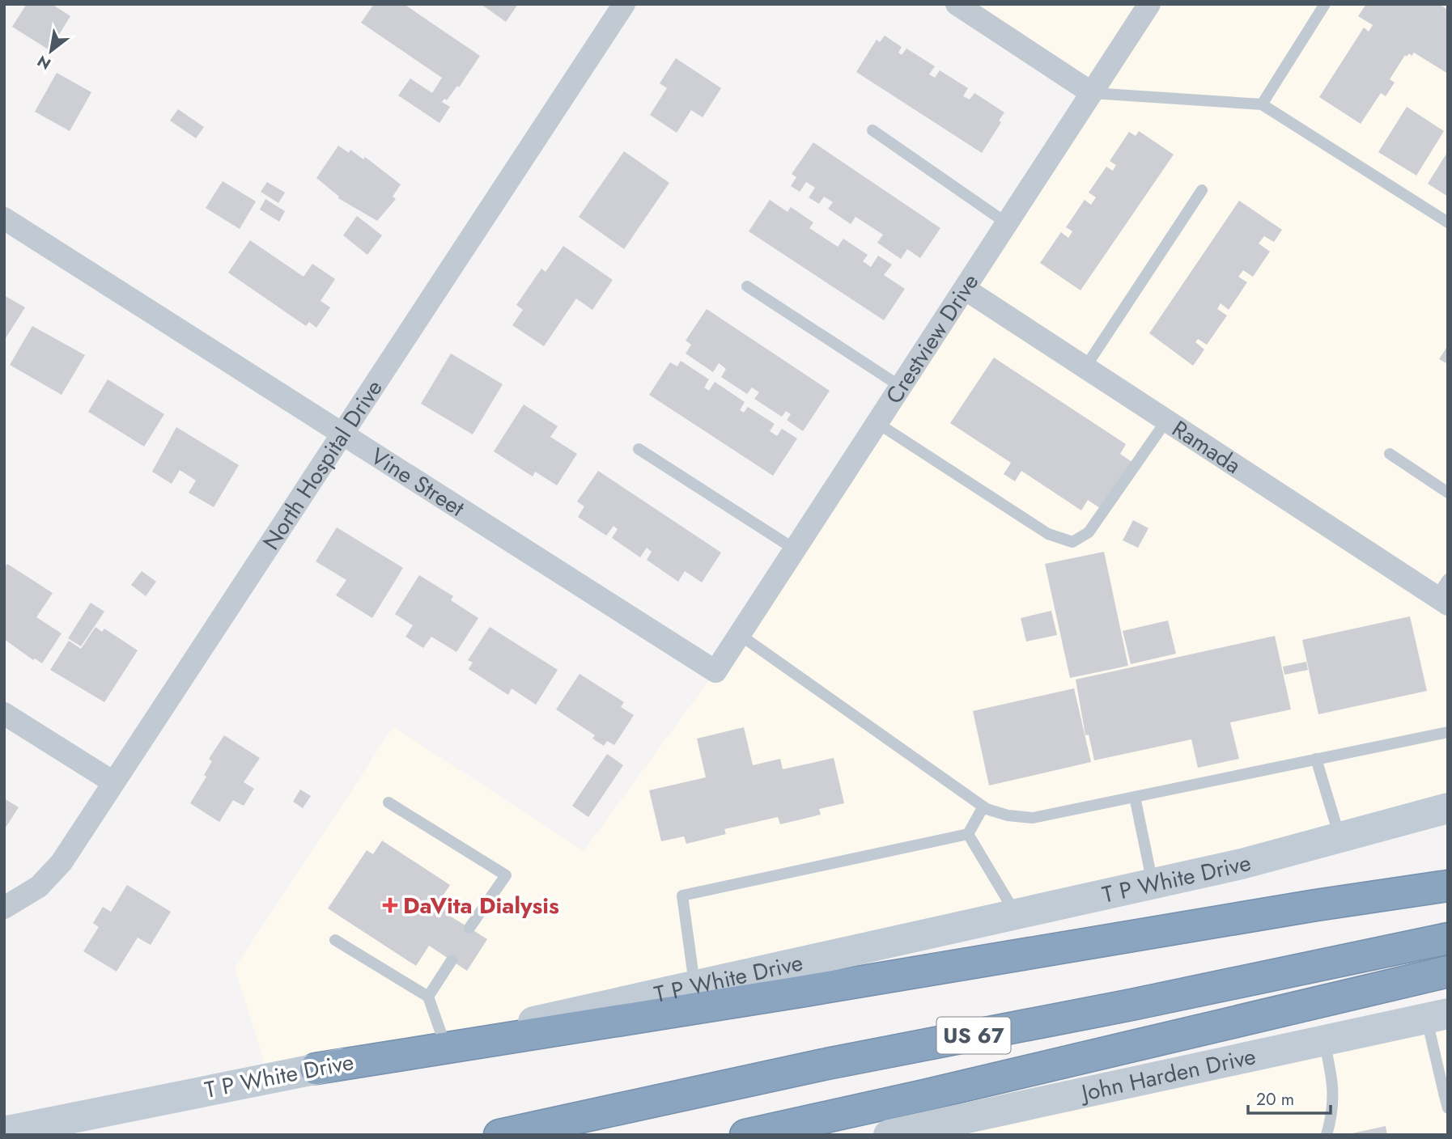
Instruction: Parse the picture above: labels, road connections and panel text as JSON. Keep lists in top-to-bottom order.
{
  "streets": {
    "highway": ["US 67"],
    "main road": ["T P White Drive", "John Harden Drive"],
    "street": [
      "Crestview Drive",
      "Ramada",
      "North Hospital Drive",
      "Vine Street"
    ]
  },
  "crossings": [
    ["Crestview Drive", "Ramada"],
    ["Crestview Drive", "Vine Street"],
    ["North Hospital Drive", "Vine Street"]
  ],
  "places": {
    "health": ["DaVita Dialysis"]
  },
  "scale_bar": "20 m",
  "north": "bottom left"
}
